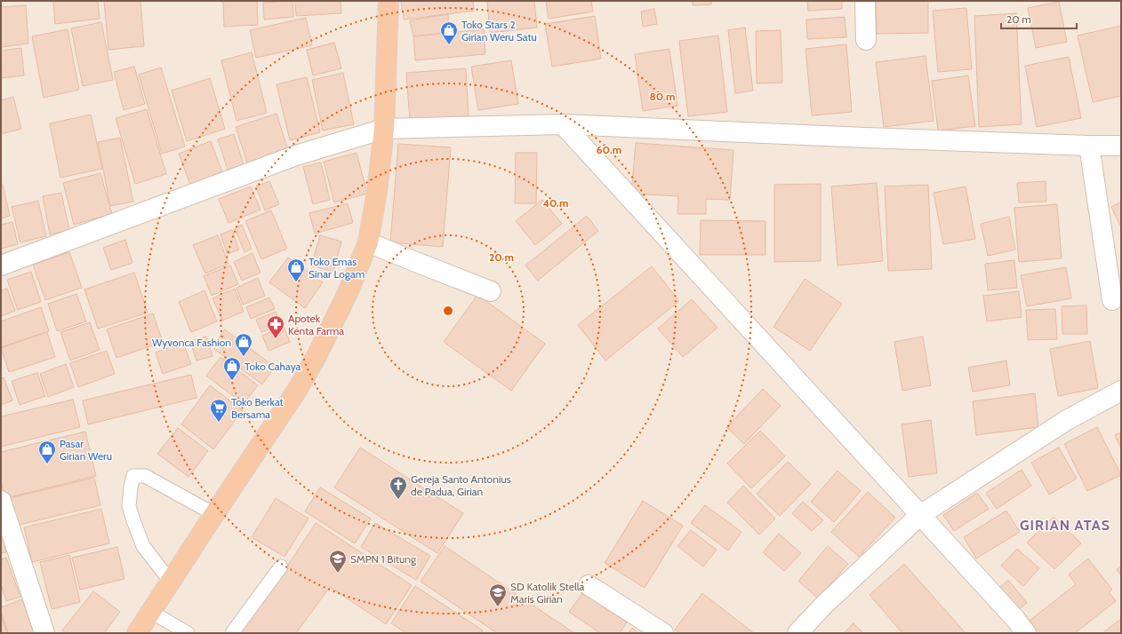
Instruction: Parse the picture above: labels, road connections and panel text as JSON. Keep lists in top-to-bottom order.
{
  "districts": ["GIRIAN ATAS"],
  "places": {
    "shop": [
      "Toko Stars 2 Girian Weru Satu",
      "Toko Emas Sinar Logam",
      "Wyvonca Fashion",
      "Toko Cahaya",
      "Pasar Girian Weru"
    ],
    "pharmacy": ["Apotek Kenta Farma"],
    "supermarket": ["Toko Berkat Bersama"],
    "church": ["Gereja Santo Antonius de Padua, Girian"],
    "school or university": ["SMPN 1 Bitung", "SD Katolik Stella Maris Girian"]
  },
  "scale_bar": "20 m",
  "rings": [
    "80 m",
    "60 m",
    "40 m",
    "20 m"
  ]
}
